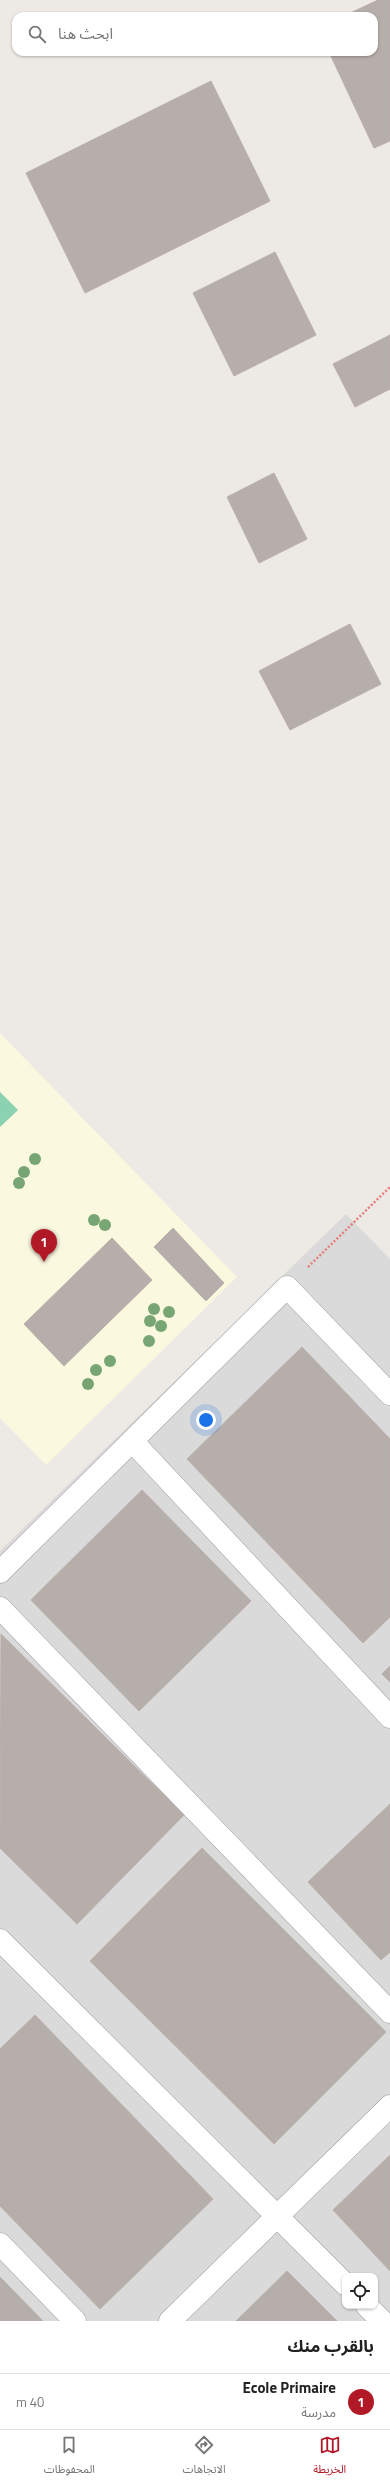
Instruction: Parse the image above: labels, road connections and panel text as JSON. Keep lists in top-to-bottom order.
{
  "page": {
    "search": "ابحث هنا",
    "pins": "1",
    "heading": "بالقرب منك",
    "list": [
      {
        "mark": "1",
        "name": "Ecole Primaire",
        "note": "مدرسة",
        "value": "40 m"
      }
    ],
    "nav": ["الخريطة", "الاتجاهات", "المحفوظات"]
  }
}
